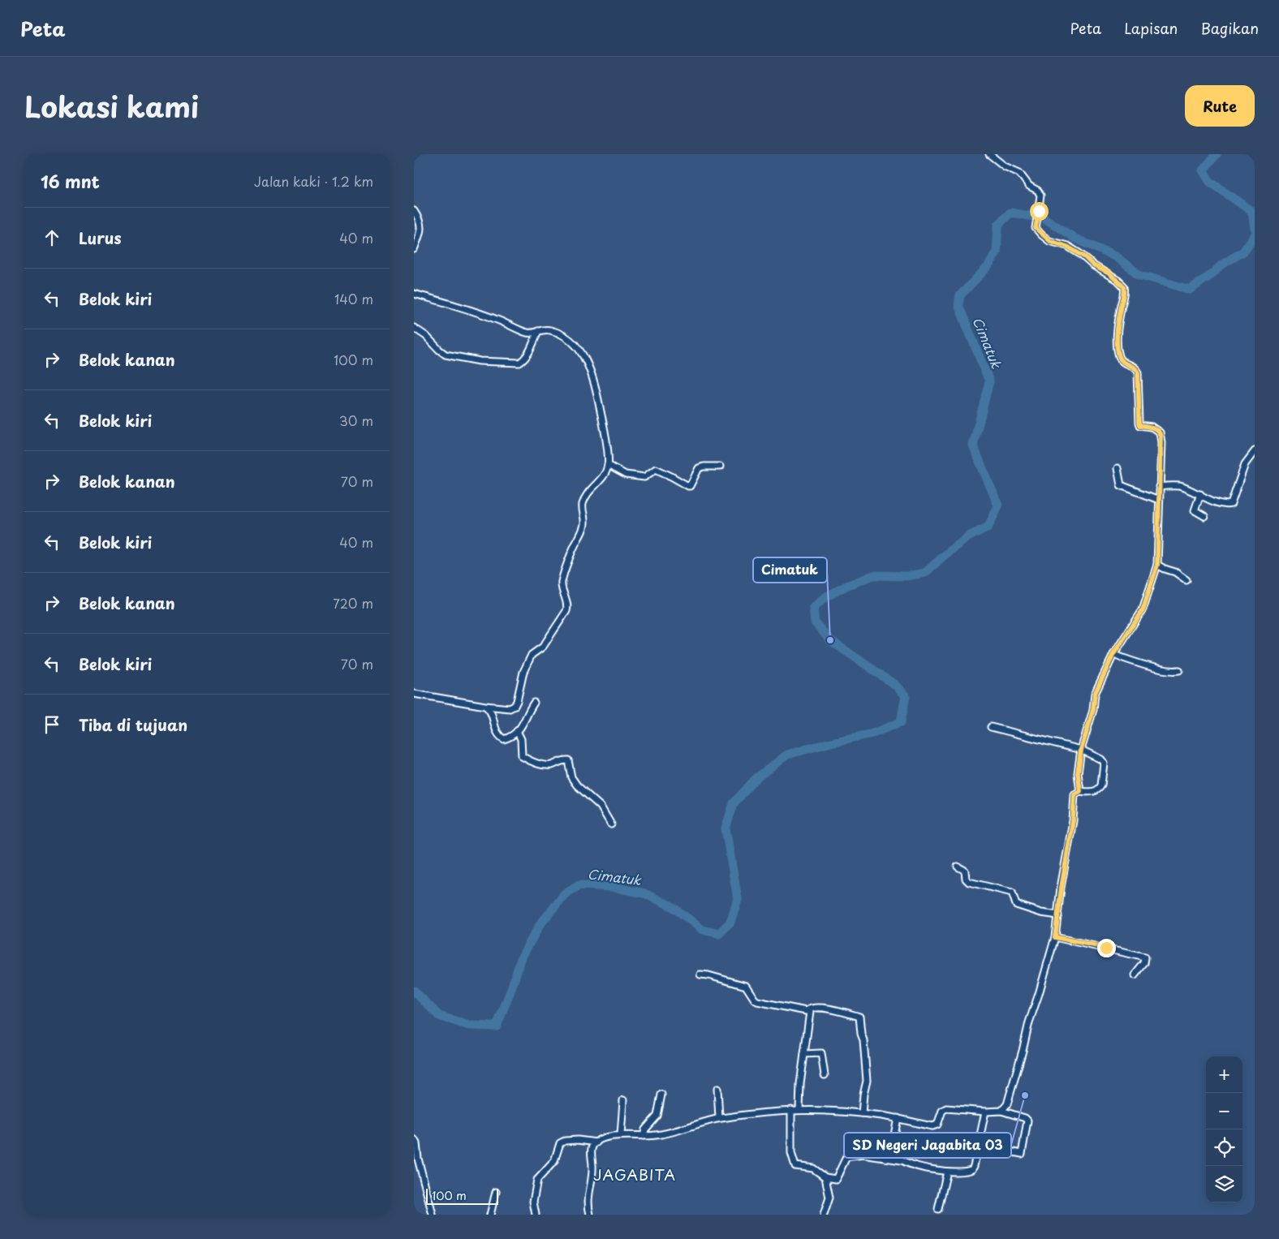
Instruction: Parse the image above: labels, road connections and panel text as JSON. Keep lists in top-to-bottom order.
{
  "districts": ["JAGABITA"],
  "water": ["Cimatuk"],
  "places": ["Cimatuk", "SD Negeri Jagabita 03"],
  "scale_bar": "100 m",
  "page": {
    "header": "Peta",
    "nav": ["Peta", "Lapisan", "Bagikan"],
    "title": "Lokasi kami",
    "buttons": "Rute",
    "heading": ["16 mnt", "Jalan kaki · 1.2 km"],
    "list": [
      ["Lurus", "40 m"],
      ["Belok kiri", "140 m"],
      ["Belok kanan", "100 m"],
      ["Belok kiri", "30 m"],
      ["Belok kanan", "70 m"],
      ["Belok kiri", "40 m"],
      ["Belok kanan", "720 m"],
      ["Belok kiri", "70 m"],
      "Tiba di tujuan"
    ],
    "map_buttons": ["+", "−"],
    "scale": "100 m"
  }
}
